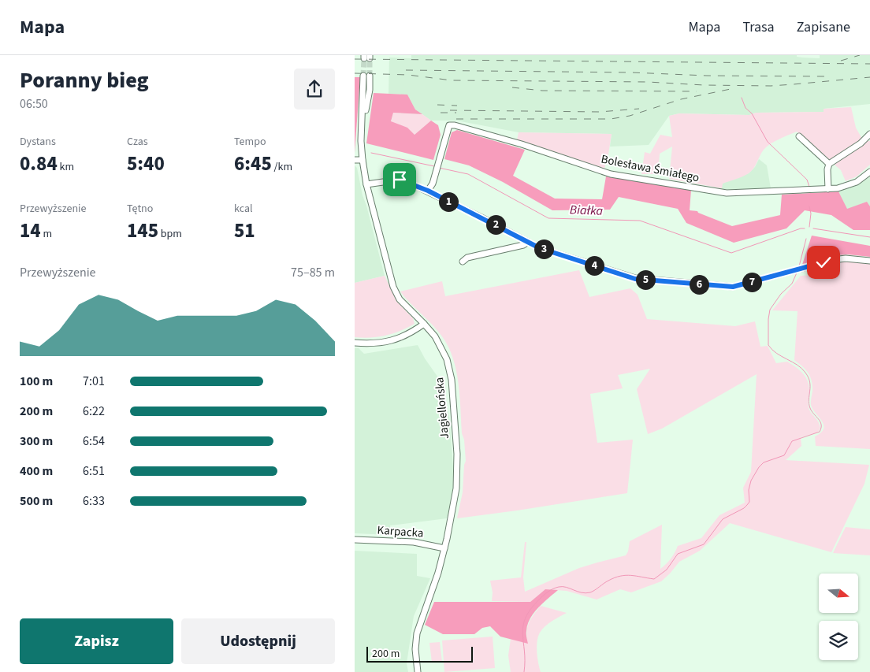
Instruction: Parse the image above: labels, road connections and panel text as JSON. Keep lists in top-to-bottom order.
{
  "streets": {
    "street": ["Bolesława Śmiałego", "Jagiellońska", "Karpacka"]
  },
  "crossings": [
    ["Jagiellońska", "Karpacka"]
  ],
  "water": ["Białka"],
  "scale_bar": "200 m",
  "north": "right",
  "page": {
    "header": "Mapa",
    "nav": ["Mapa", "Trasa", "Zapisane"],
    "heading": ["Poranny bieg", "06:50"],
    "stats": [
      ["Dystans", "0.84 km"],
      ["Czas", "5:40"],
      ["Tempo", "6:45 /km"],
      ["Przewyższenie", "14 m"],
      ["Tętno", "145 bpm"],
      ["kcal", "51"]
    ],
    "pins": [
      "1",
      "2",
      "3",
      "4",
      "5",
      "7",
      "6"
    ],
    "chart": ["Przewyższenie", "75–85 m"],
    "list": [
      {
        "name": "100 m",
        "note": "7:01"
      },
      {
        "name": "200 m",
        "note": "6:22"
      },
      {
        "name": "300 m",
        "note": "6:54"
      },
      {
        "name": "400 m",
        "note": "6:51"
      },
      {
        "name": "500 m",
        "note": "6:33"
      }
    ],
    "buttons": ["Zapisz", "Udostępnij"],
    "scale": "200 m"
  }
}
